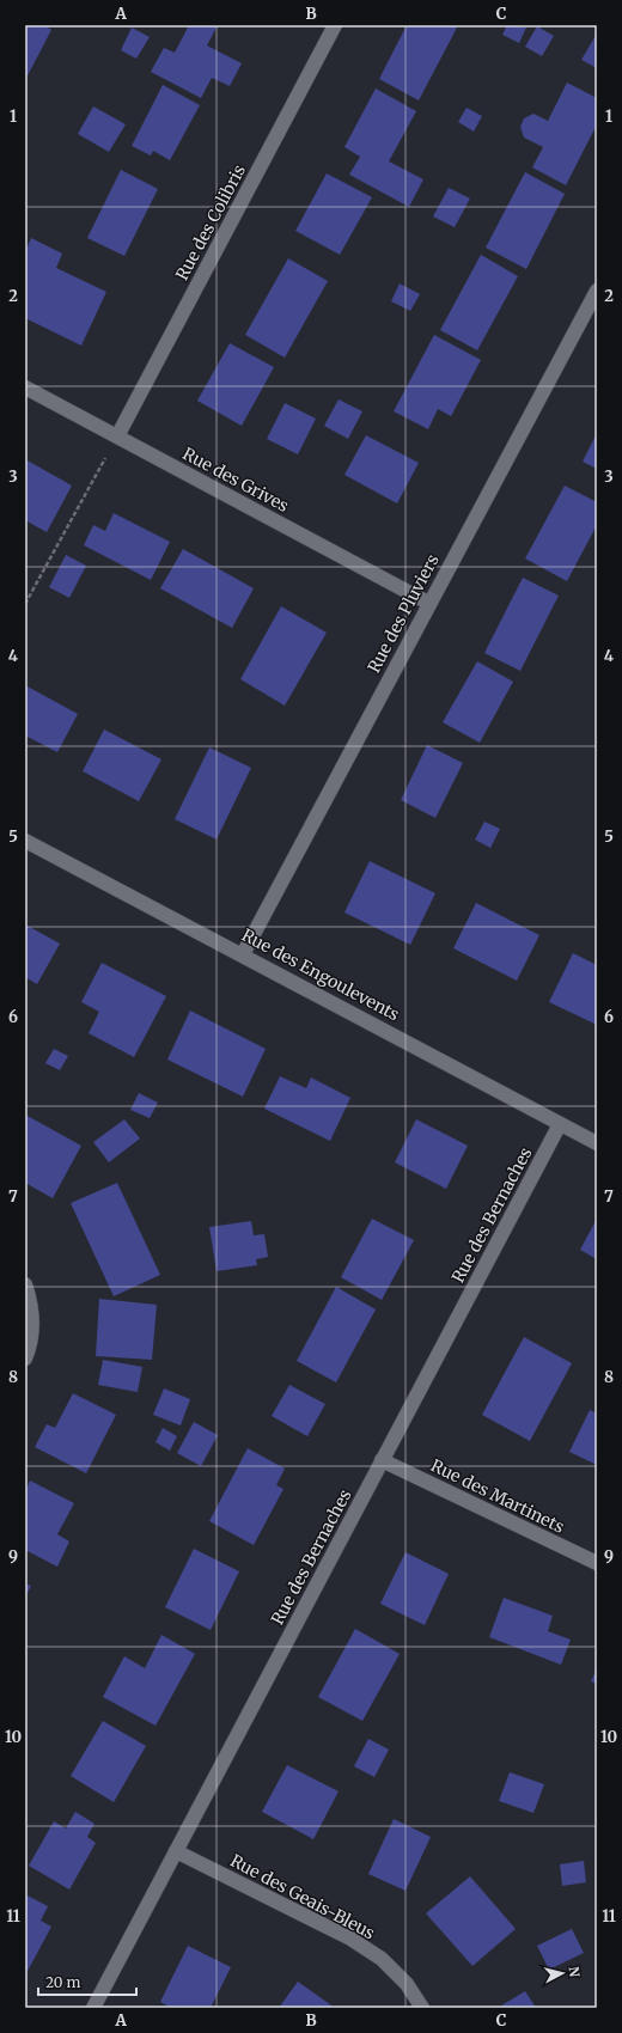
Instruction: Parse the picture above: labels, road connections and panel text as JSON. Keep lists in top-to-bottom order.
{
  "streets": {
    "street": [
      "Rue des Colibris",
      "Rue des Grives",
      "Rue des Pluviers",
      "Rue des Engoulevents",
      "Rue des Bernaches",
      "Rue des Martinets",
      "Rue des Geais-Bleus"
    ]
  },
  "crossings": [
    ["Rue des Colibris", "Rue des Grives"],
    ["Rue des Grives", "Rue des Pluviers"],
    ["Rue des Pluviers", "Rue des Engoulevents"],
    ["Rue des Engoulevents", "Rue des Bernaches"],
    ["Rue des Bernaches", "Rue des Martinets"],
    ["Rue des Bernaches", "Rue des Geais-Bleus"]
  ],
  "scale_bar": "20 m",
  "north": "right",
  "grid": {
    "columns": ["A", "B", "C"],
    "rows": [
      "1",
      "2",
      "3",
      "4",
      "5",
      "6",
      "7",
      "8",
      "9",
      "10",
      "11"
    ]
  }
}
